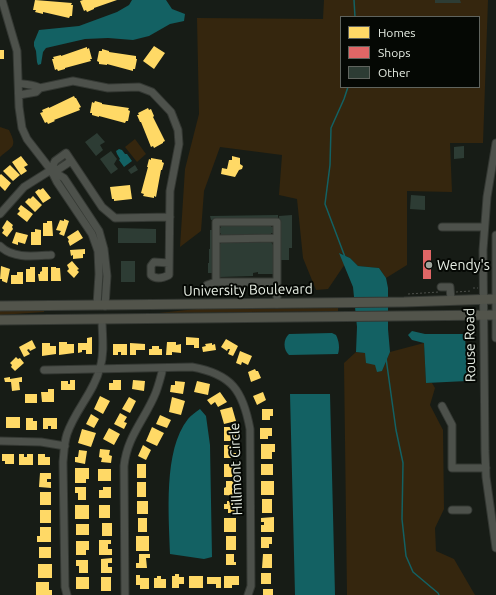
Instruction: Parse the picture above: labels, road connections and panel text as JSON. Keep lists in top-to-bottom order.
{
  "streets": {
    "main road": ["University Boulevard"],
    "street": ["Rouse Road", "Hillmont Circle"]
  },
  "crossings": [
    ["University Boulevard", "Rouse Road"]
  ],
  "places": ["Wendy's"],
  "legend": ["Homes", "Shops", "Other"]
}
